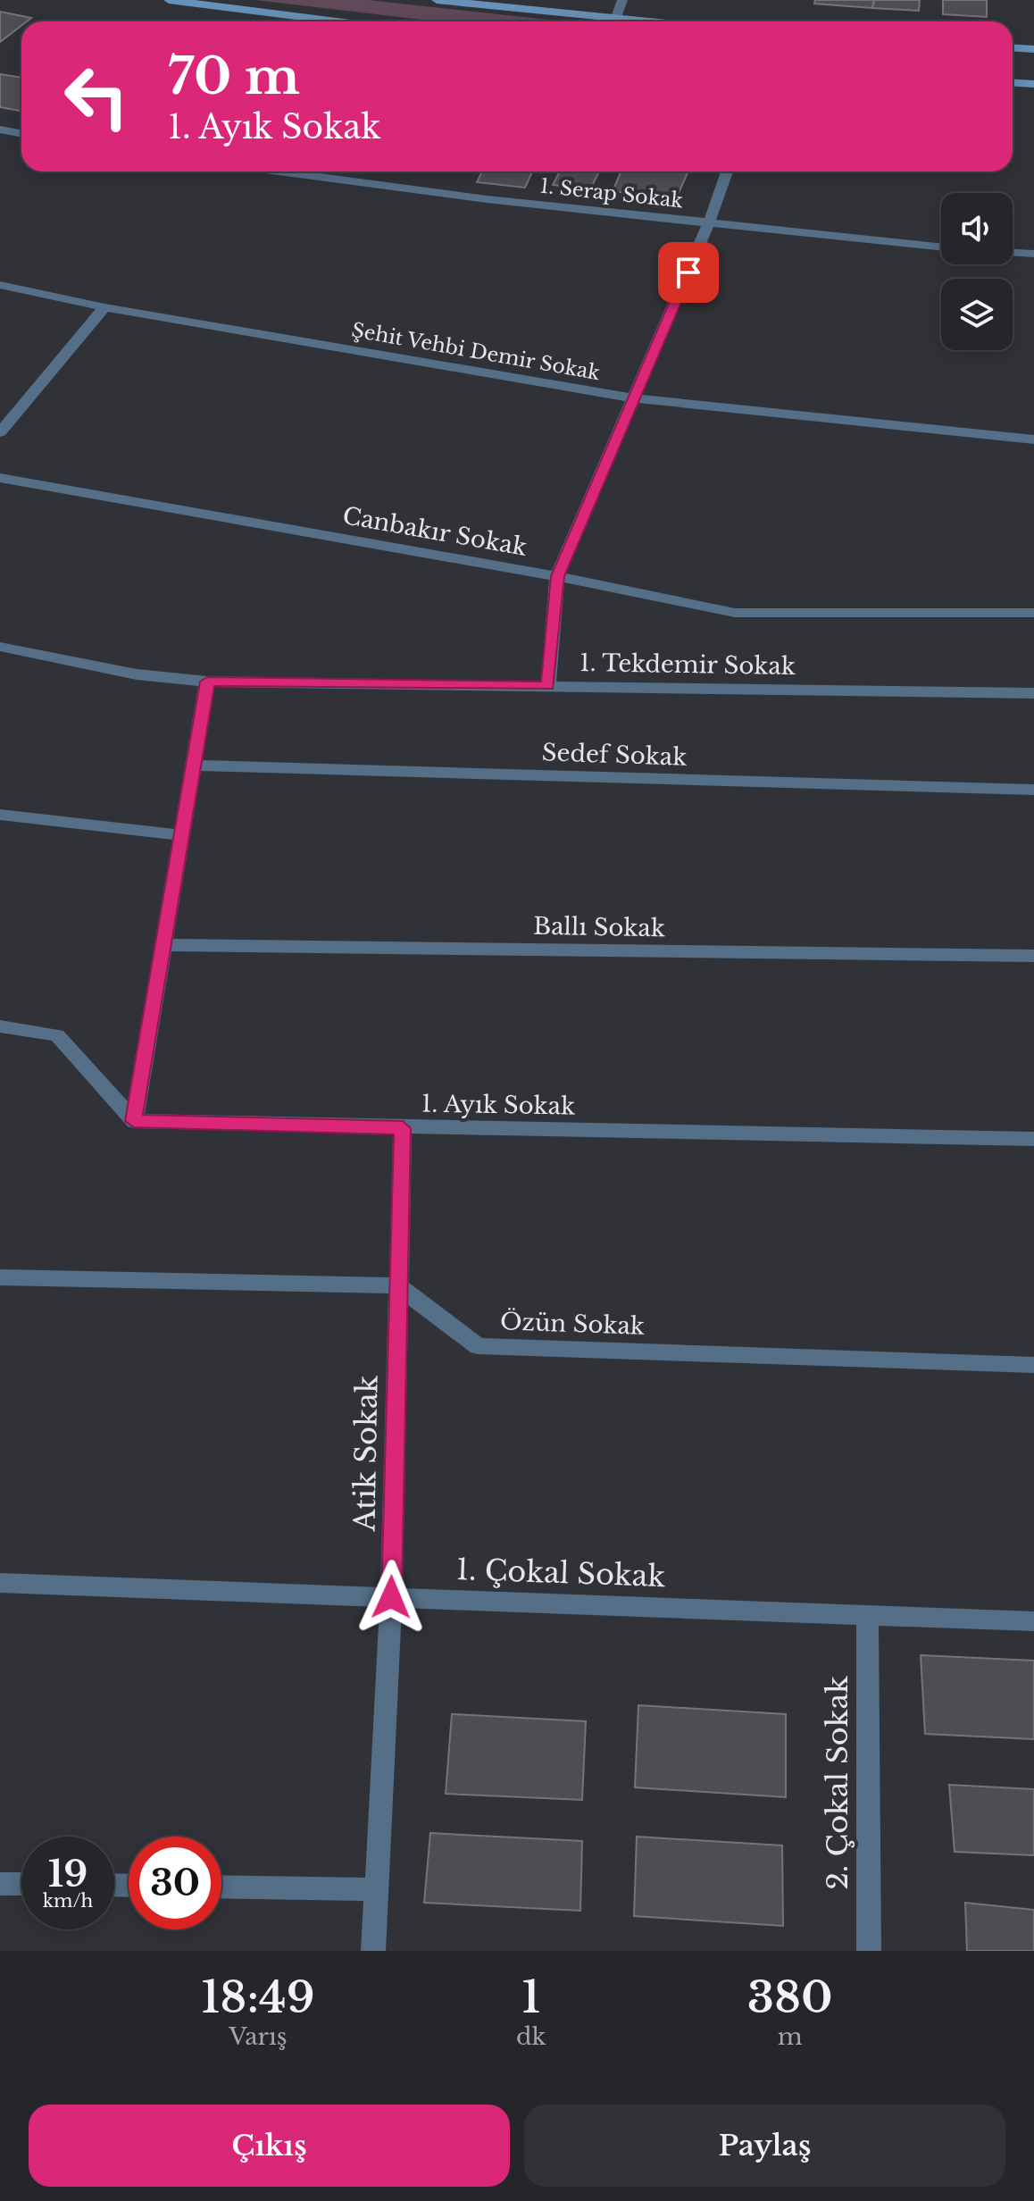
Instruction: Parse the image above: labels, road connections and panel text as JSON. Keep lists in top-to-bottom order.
{
  "streets": {
    "street": [
      "1. Serap Sokak",
      "Şehit Vehbi Demir Sokak",
      "Canbakır Sokak",
      "1. Tekdemir Sokak",
      "Sedef Sokak",
      "Ballı Sokak",
      "1. Ayık Sokak",
      "Özün Sokak",
      "Atik Sokak",
      "1. Çokal Sokak",
      "2. Çokal Sokak"
    ]
  },
  "crossings": [
    ["1. Ayık Sokak", "Atik Sokak"],
    ["Özün Sokak", "Atik Sokak"],
    ["Atik Sokak", "1. Çokal Sokak"],
    ["1. Çokal Sokak", "2. Çokal Sokak"]
  ],
  "page": {
    "turn": ["70 m", "1. Ayık Sokak"],
    "speed": "19 km/h",
    "limit": "30",
    "eta": [
      "18:49",
      "Varış",
      "1",
      "dk",
      "380",
      "m"
    ],
    "buttons": ["Çıkış", "Paylaş"]
  }
}
